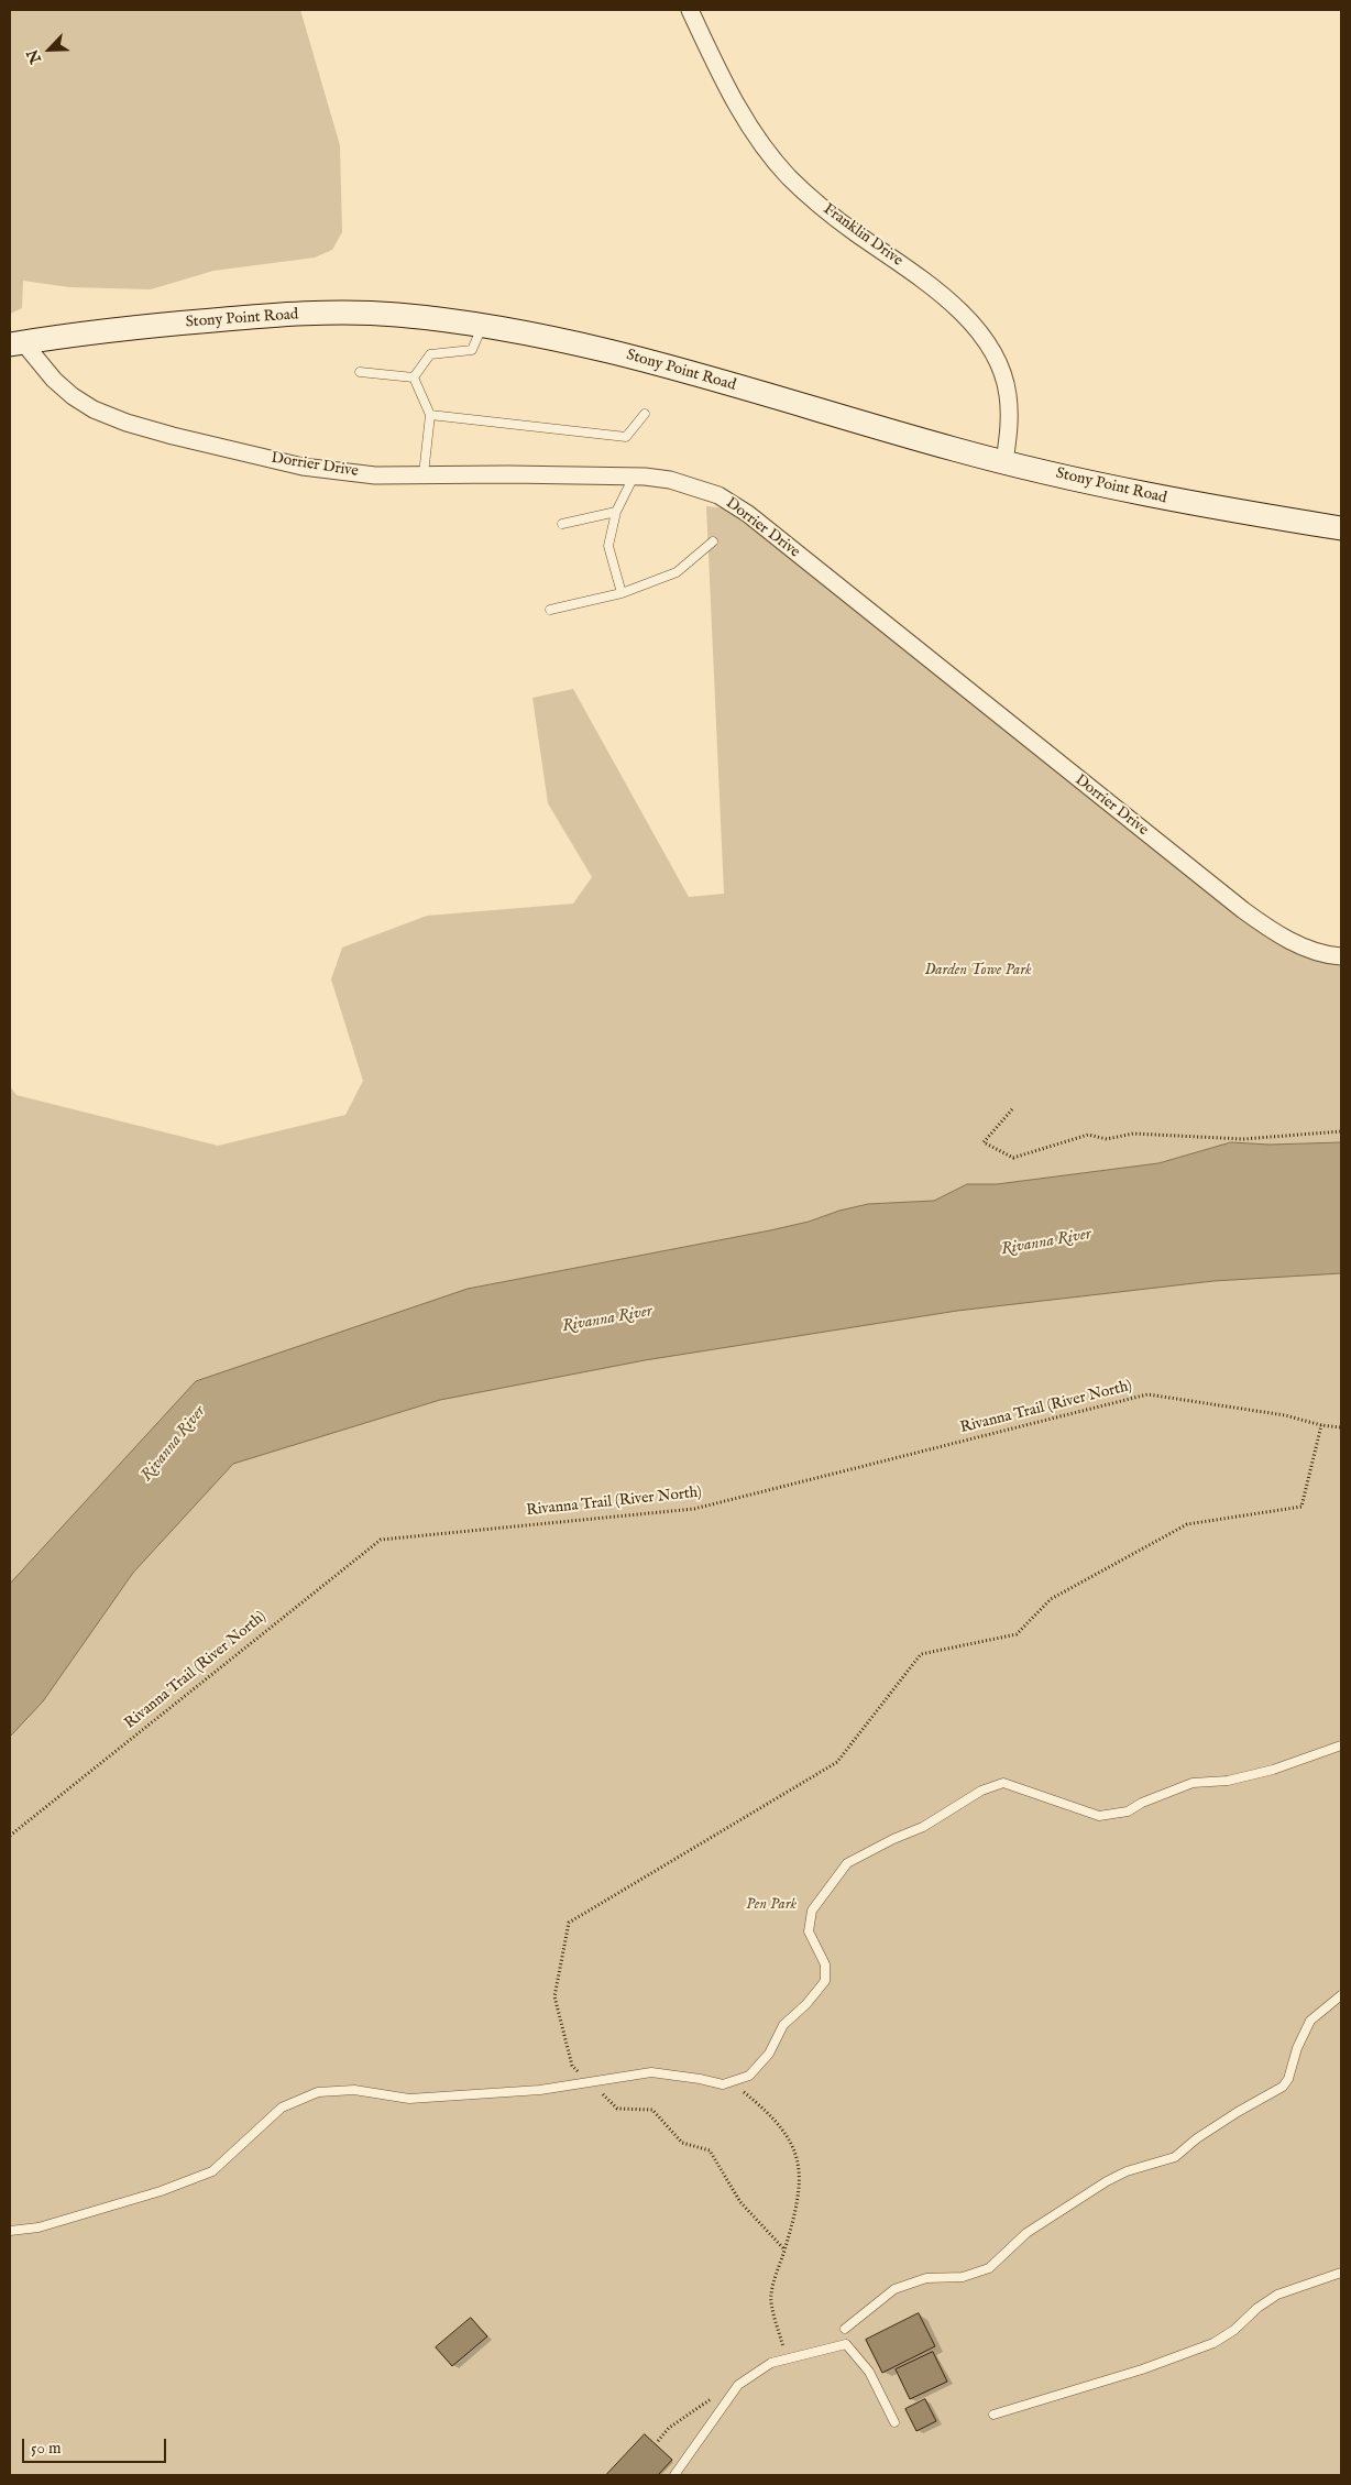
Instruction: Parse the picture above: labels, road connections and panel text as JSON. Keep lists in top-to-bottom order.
{
  "streets": {
    "main road": ["Stony Point Road"],
    "street": ["Franklin Drive", "Dorrier Drive"],
    "path": ["Rivanna Trail (River North)"]
  },
  "crossings": [
    ["Franklin Drive", "Stony Point Road"],
    ["Stony Point Road", "Dorrier Drive"]
  ],
  "water": ["Rivanna River"],
  "parks": ["Darden Towe Park", "Pen Park"],
  "scale_bar": "50 m",
  "north": "bottom left"
}
